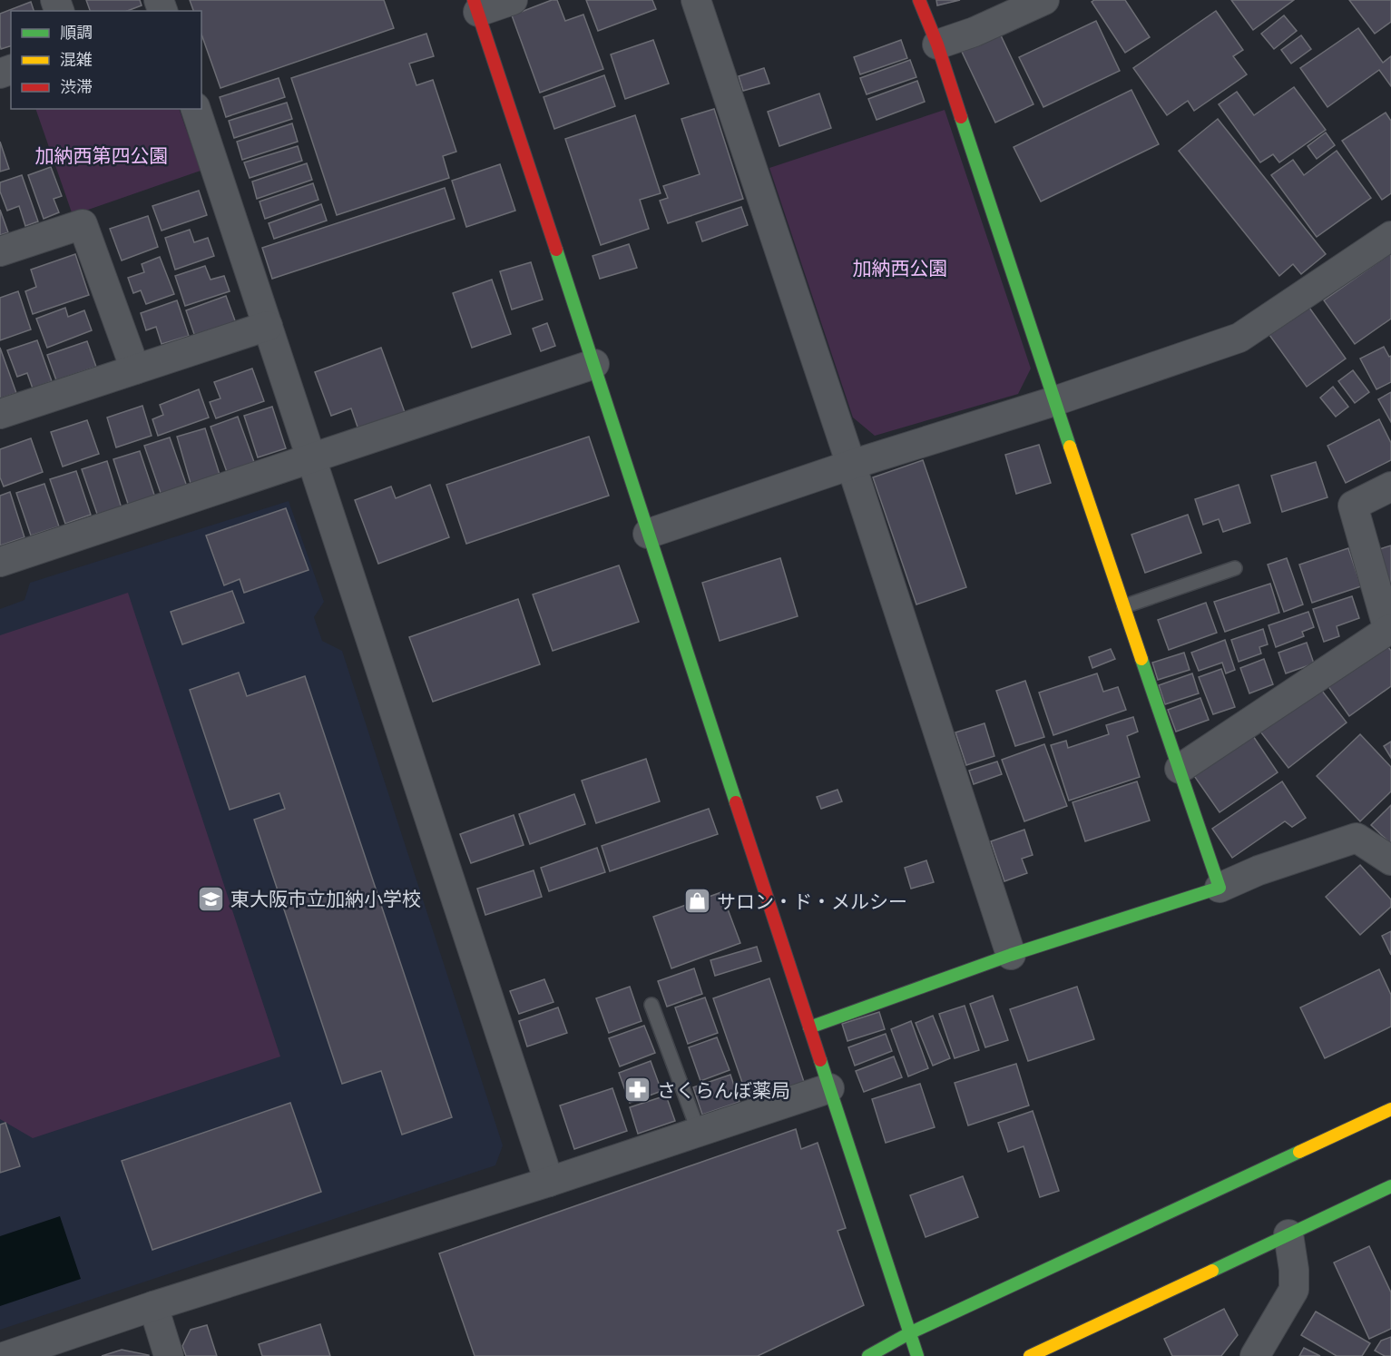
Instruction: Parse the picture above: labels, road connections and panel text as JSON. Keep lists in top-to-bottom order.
{
  "parks": ["加納西第四公園", "加納西公園"],
  "places": {
    "school or university": ["東大阪市立加納小学校"],
    "shop": ["サロン・ド・メルシー"],
    "pharmacy": ["さくらんぼ薬局"]
  },
  "legend": ["順調", "混雑", "渋滞"]
}
